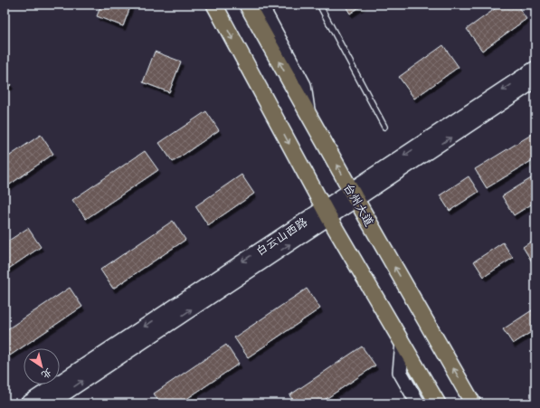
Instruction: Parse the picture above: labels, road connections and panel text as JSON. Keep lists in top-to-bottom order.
{
  "streets": {
    "main road": ["台州大道", "白云山西路"]
  },
  "crossings": [
    ["台州大道", "白云山西路"]
  ],
  "north": "bottom right"
}
